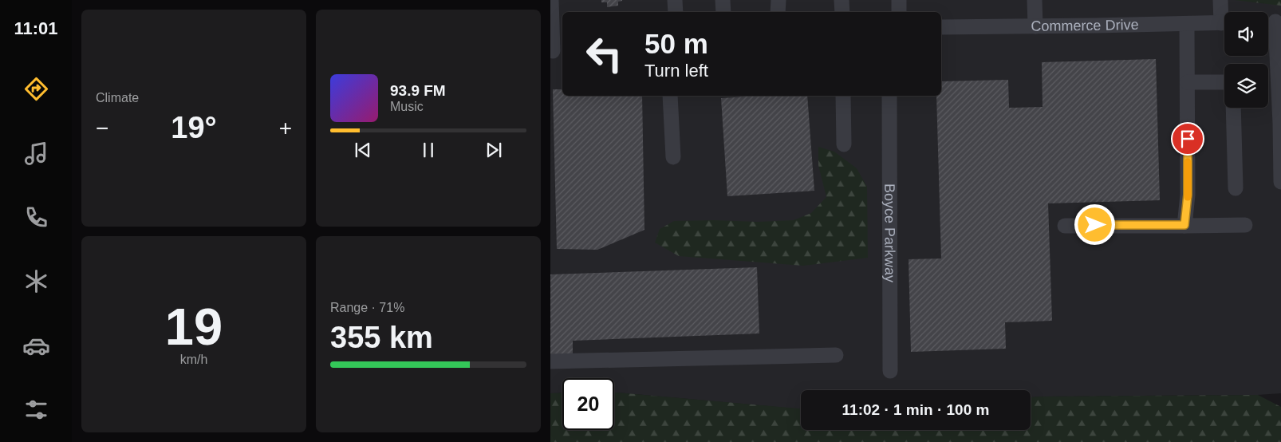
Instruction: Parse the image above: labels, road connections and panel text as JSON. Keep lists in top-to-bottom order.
{
  "streets": {
    "street": ["Commerce Drive", "Boyce Parkway"]
  },
  "page": {
    "tabs": "11:01",
    "tile": [
      "Climate",
      ["19", "km/h"],
      ["Range · 71%", "355 km"]
    ],
    "turn": ["50 m", "Turn left"],
    "song": ["93.9 FM", "Music"],
    "heat": ["−", "19°", "+"],
    "limit": "20",
    "trip": "11:02 · 1 min · 100 m"
  }
}
